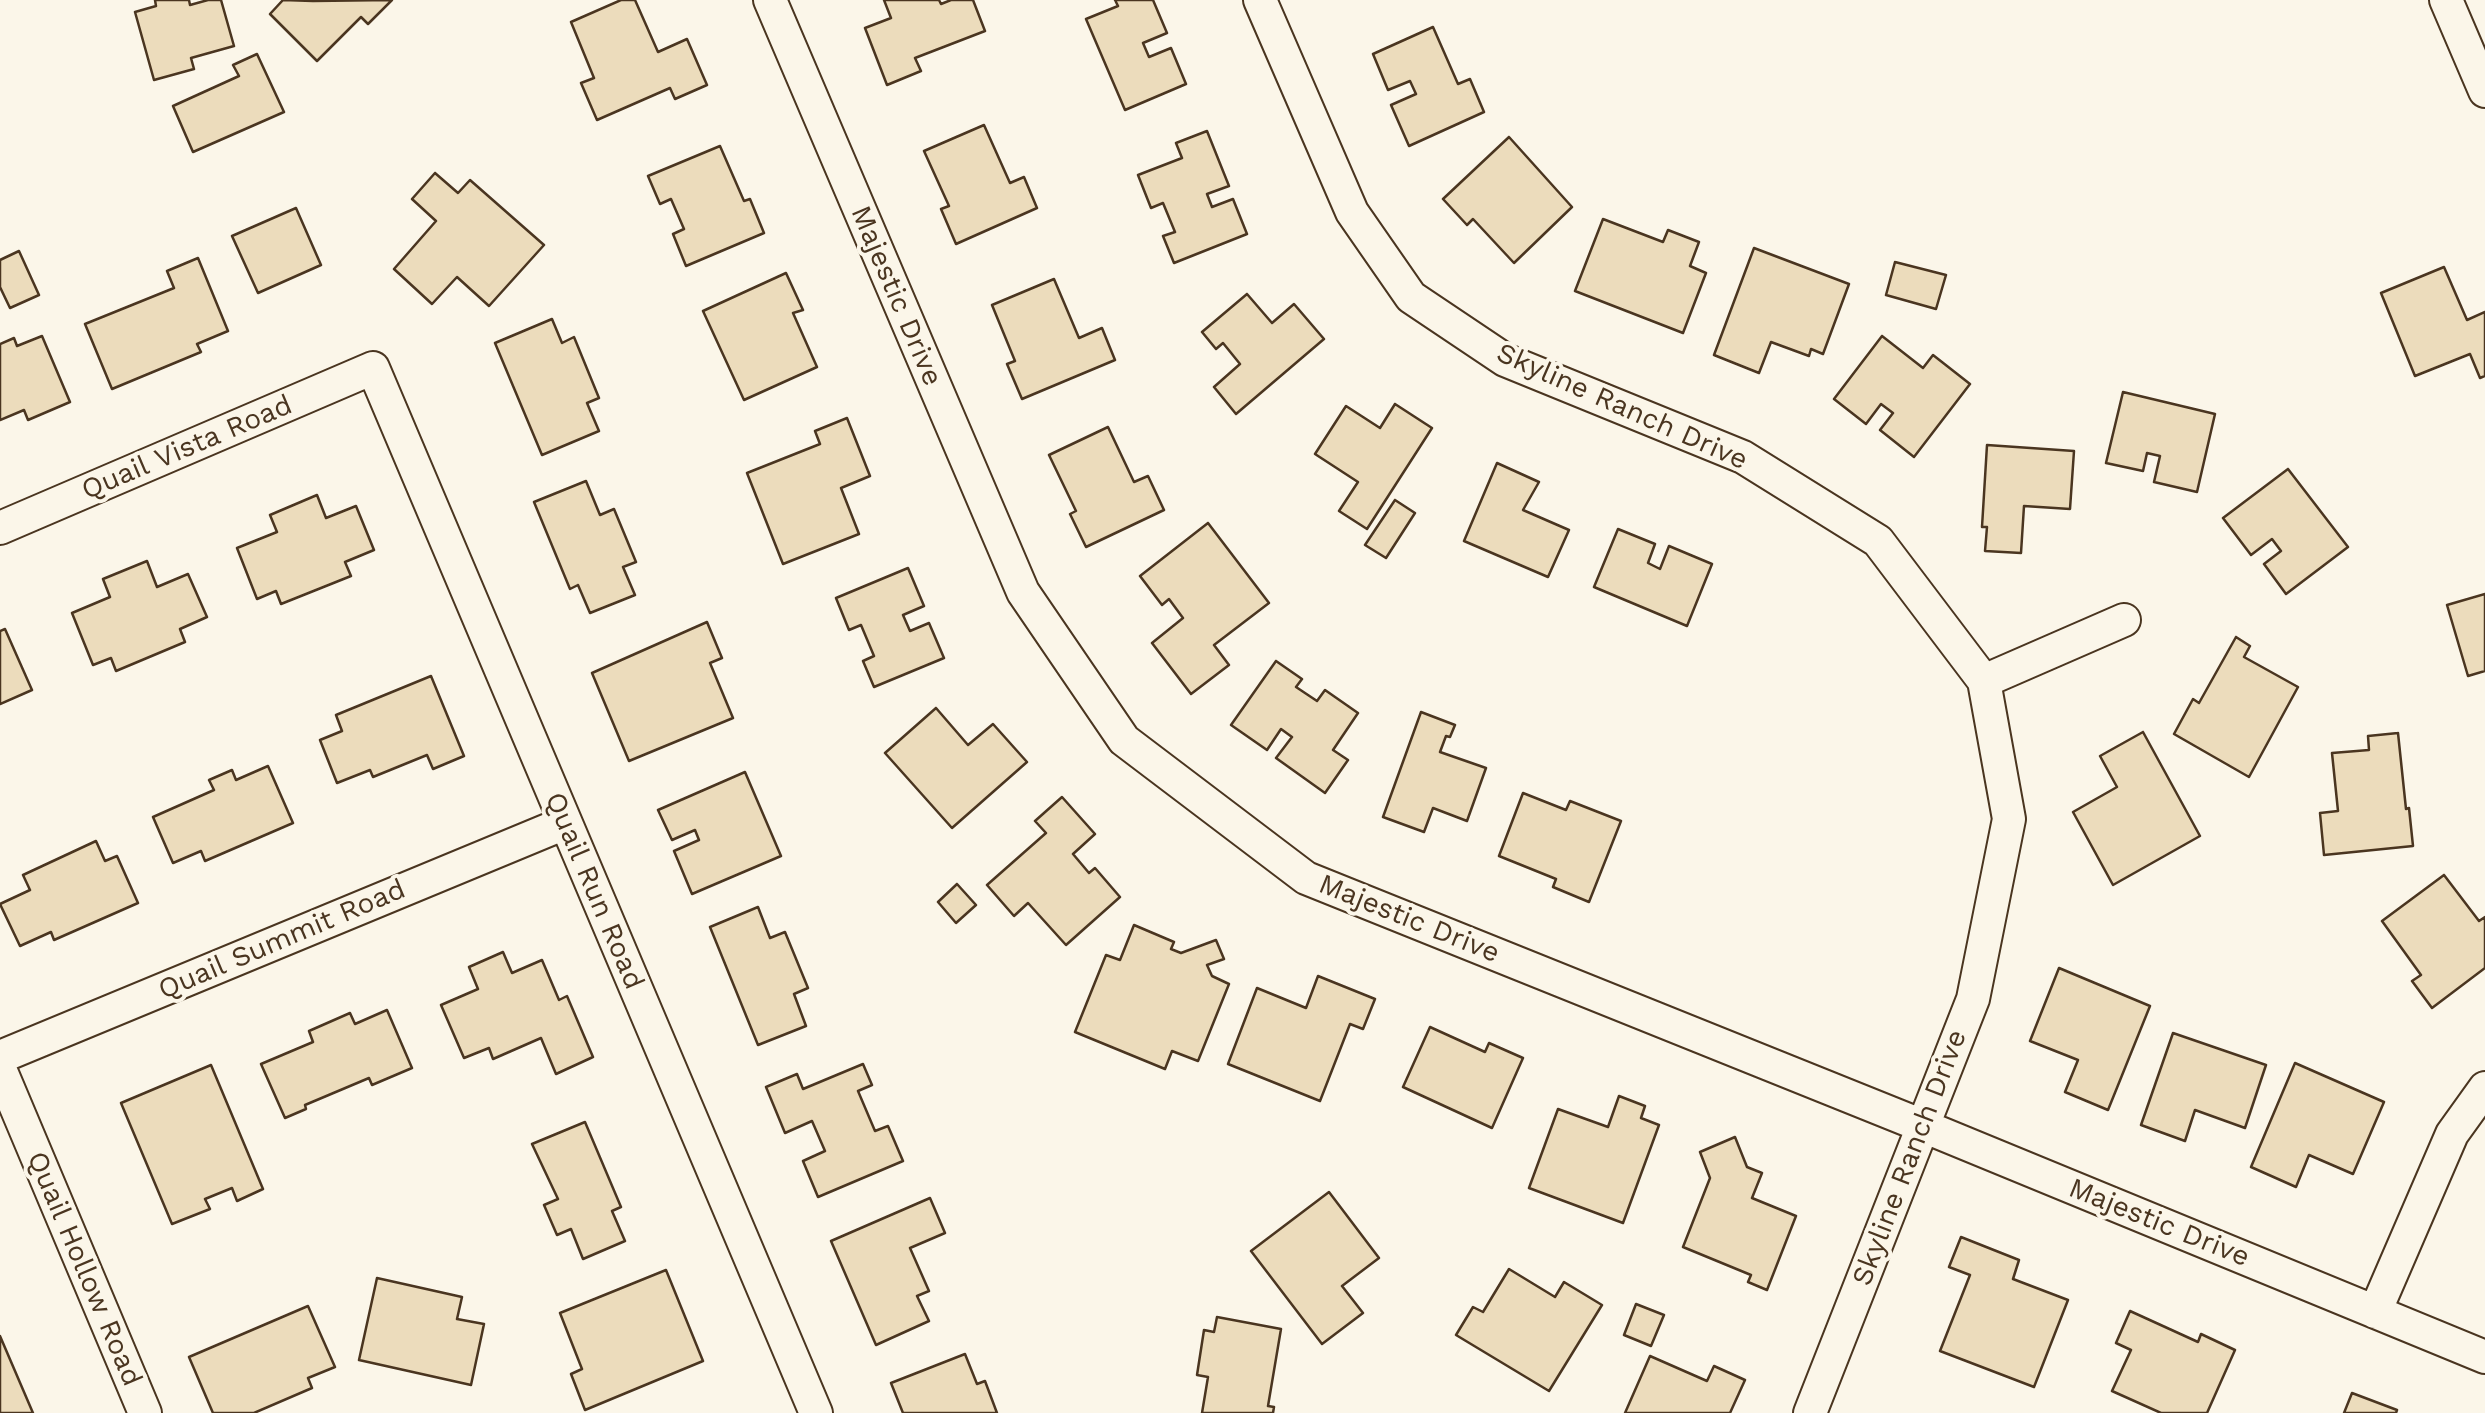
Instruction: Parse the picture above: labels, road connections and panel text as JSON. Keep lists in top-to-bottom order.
{
  "streets": {
    "street": [
      "Majestic Drive",
      "Skyline Ranch Drive",
      "Quail Vista Road",
      "Quail Run Road",
      "Quail Summit Road",
      "Quail Hollow Road"
    ]
  },
  "crossings": [
    ["Majestic Drive", "Skyline Ranch Drive"],
    ["Quail Vista Road", "Quail Run Road"],
    ["Quail Run Road", "Quail Summit Road"]
  ]
}
